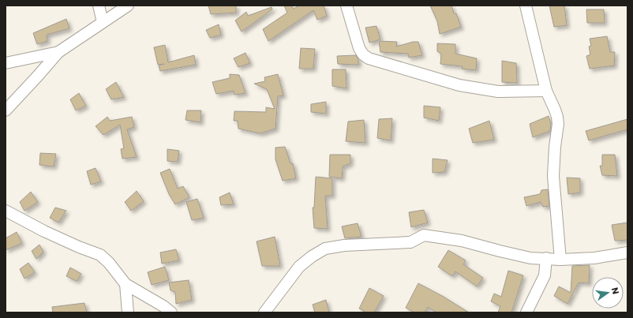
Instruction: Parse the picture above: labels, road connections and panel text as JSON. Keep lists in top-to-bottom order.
{
  "north": "right"
}
